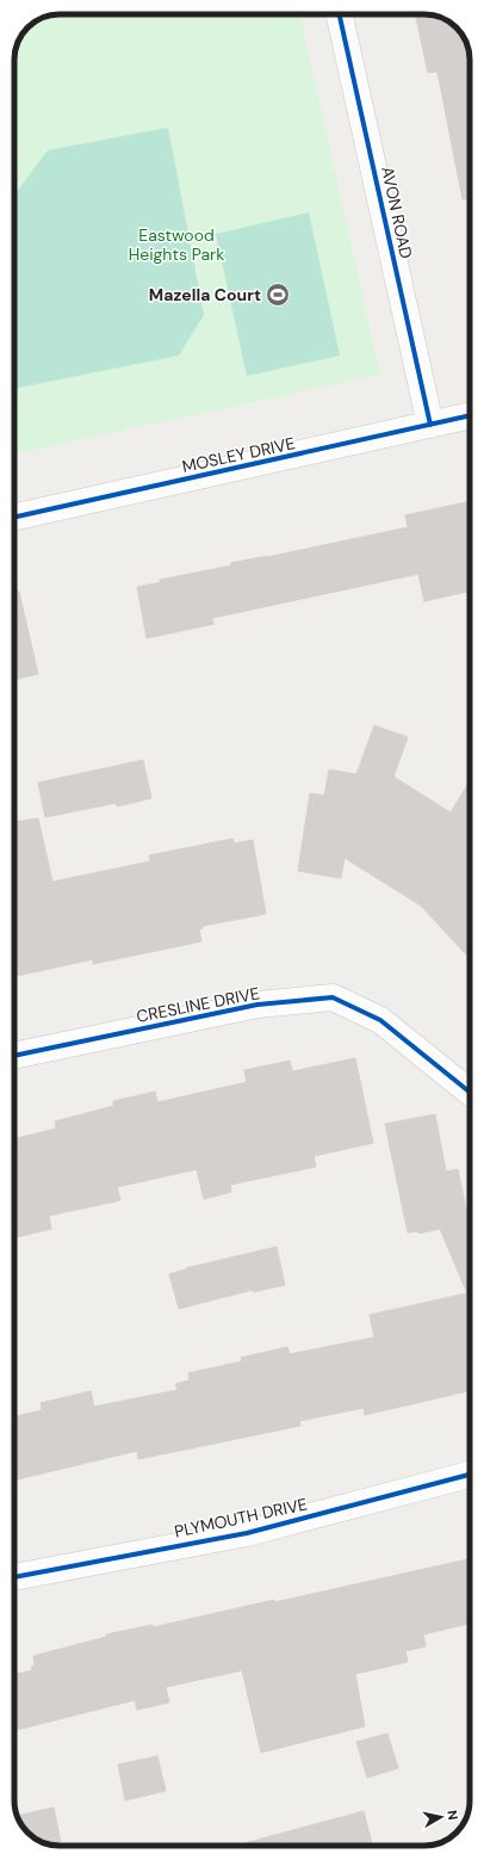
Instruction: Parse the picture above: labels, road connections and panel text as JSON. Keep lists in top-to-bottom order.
{
  "streets": {
    "street": [
      "AVON ROAD",
      "MOSLEY DRIVE",
      "CRESLINE DRIVE",
      "PLYMOUTH DRIVE"
    ]
  },
  "crossings": [
    ["AVON ROAD", "MOSLEY DRIVE"]
  ],
  "parks": ["Eastwood Heights Park"],
  "places": {
    "sports": ["Mazella Court"]
  },
  "north": "right"
}
